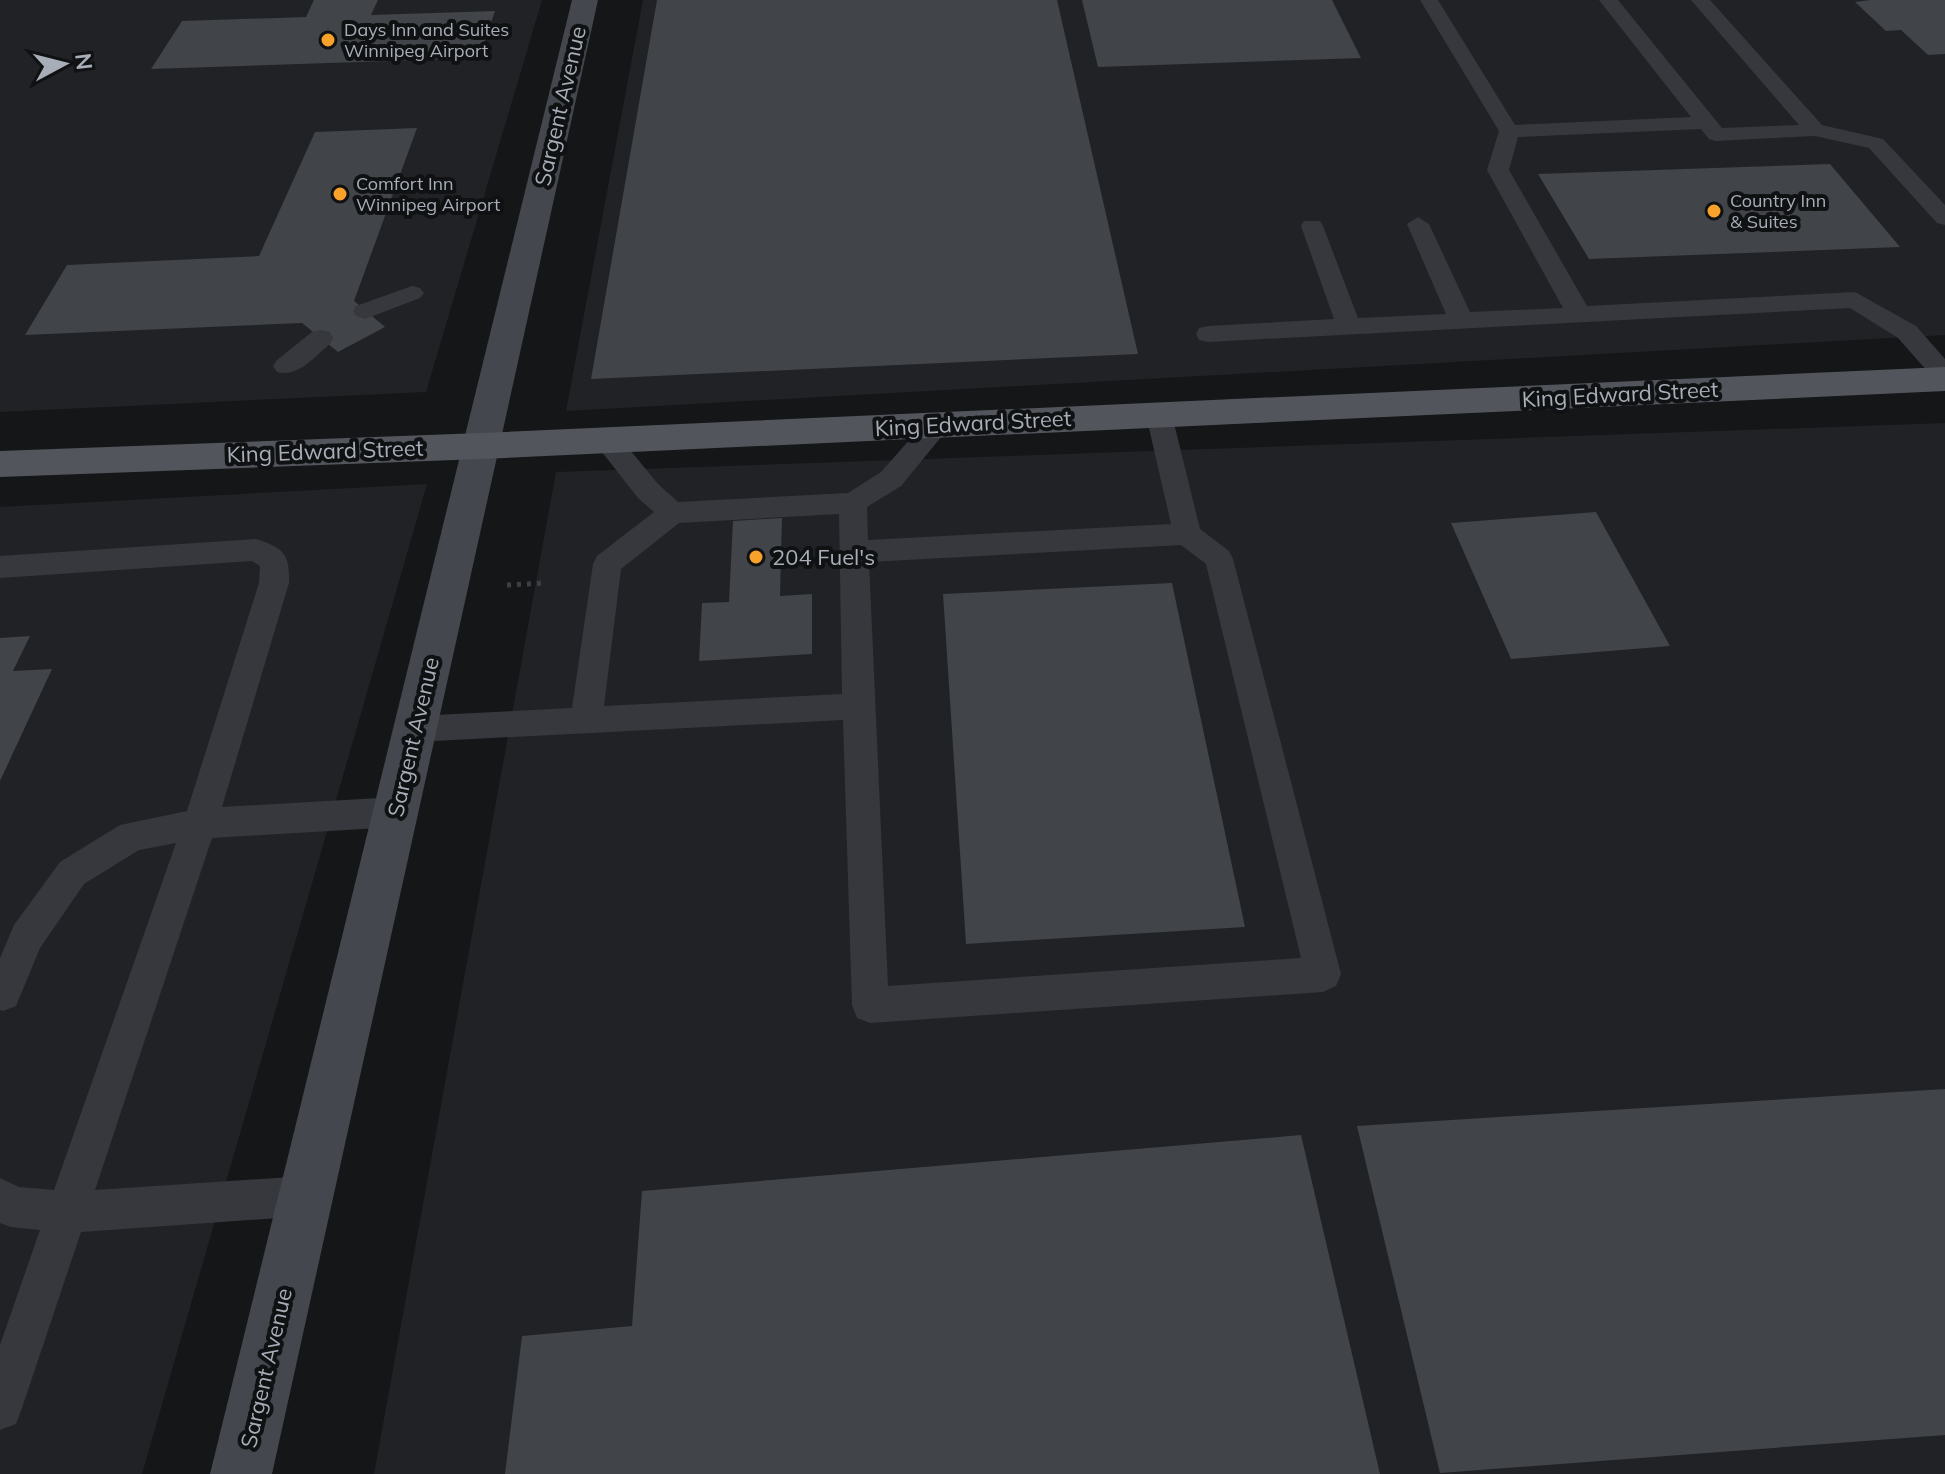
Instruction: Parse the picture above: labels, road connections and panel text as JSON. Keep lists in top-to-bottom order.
{
  "streets": {
    "main road": ["King Edward Street"],
    "street": ["Sargent Avenue"]
  },
  "crossings": [
    ["Sargent Avenue", "King Edward Street"]
  ],
  "places": [
    "Days Inn and Suites Winnipeg Airport",
    "Comfort Inn Winnipeg Airport",
    "Country Inn & Suites",
    "204 Fuel's"
  ],
  "north": "right"
}
